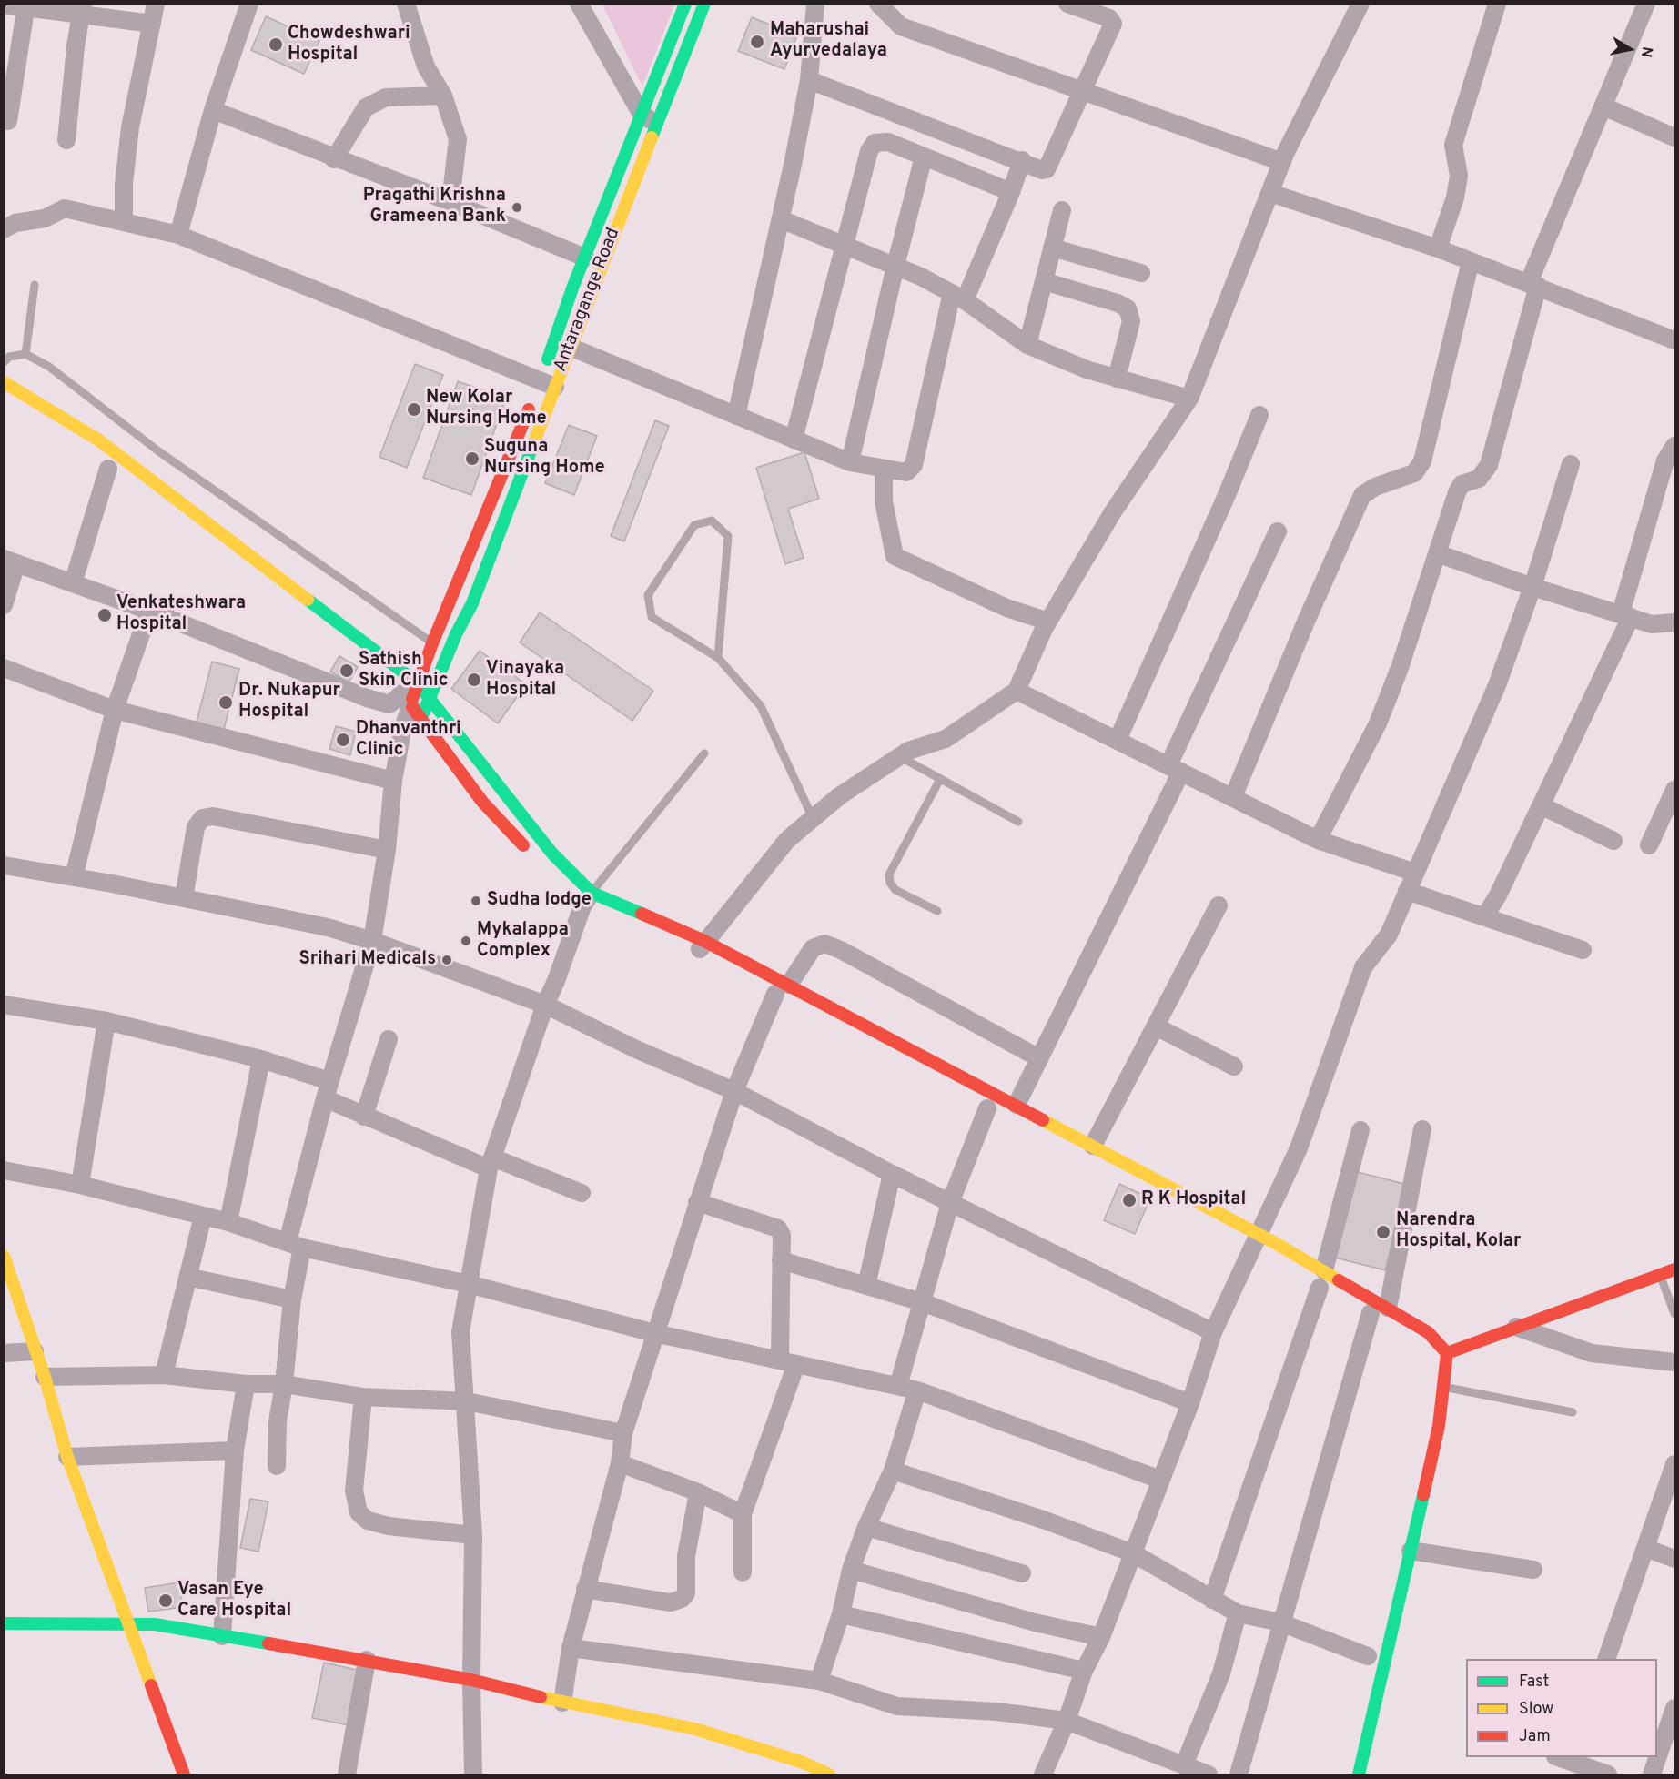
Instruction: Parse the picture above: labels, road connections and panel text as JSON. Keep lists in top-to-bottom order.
{
  "streets": {
    "street": ["Antaragange Road"]
  },
  "places": [
    "Maharushai Ayurvedalaya",
    "Chowdeshwari Hospital",
    "Pragathi Krishna Grameena Bank",
    "New Kolar Nursing Home",
    "Suguna Nursing Home",
    "Venkateshwara Hospital",
    "Sathish Skin Clinic",
    "Vinayaka Hospital",
    "Dr. Nukapur Hospital",
    "Dhanvanthri Clinic",
    "Sudha lodge",
    "Mykalappa Complex",
    "Srihari Medicals",
    "R K Hospital",
    "Narendra Hospital, Kolar",
    "Vasan Eye Care Hospital"
  ],
  "legend": ["Fast", "Slow", "Jam"],
  "north": "right"
}
